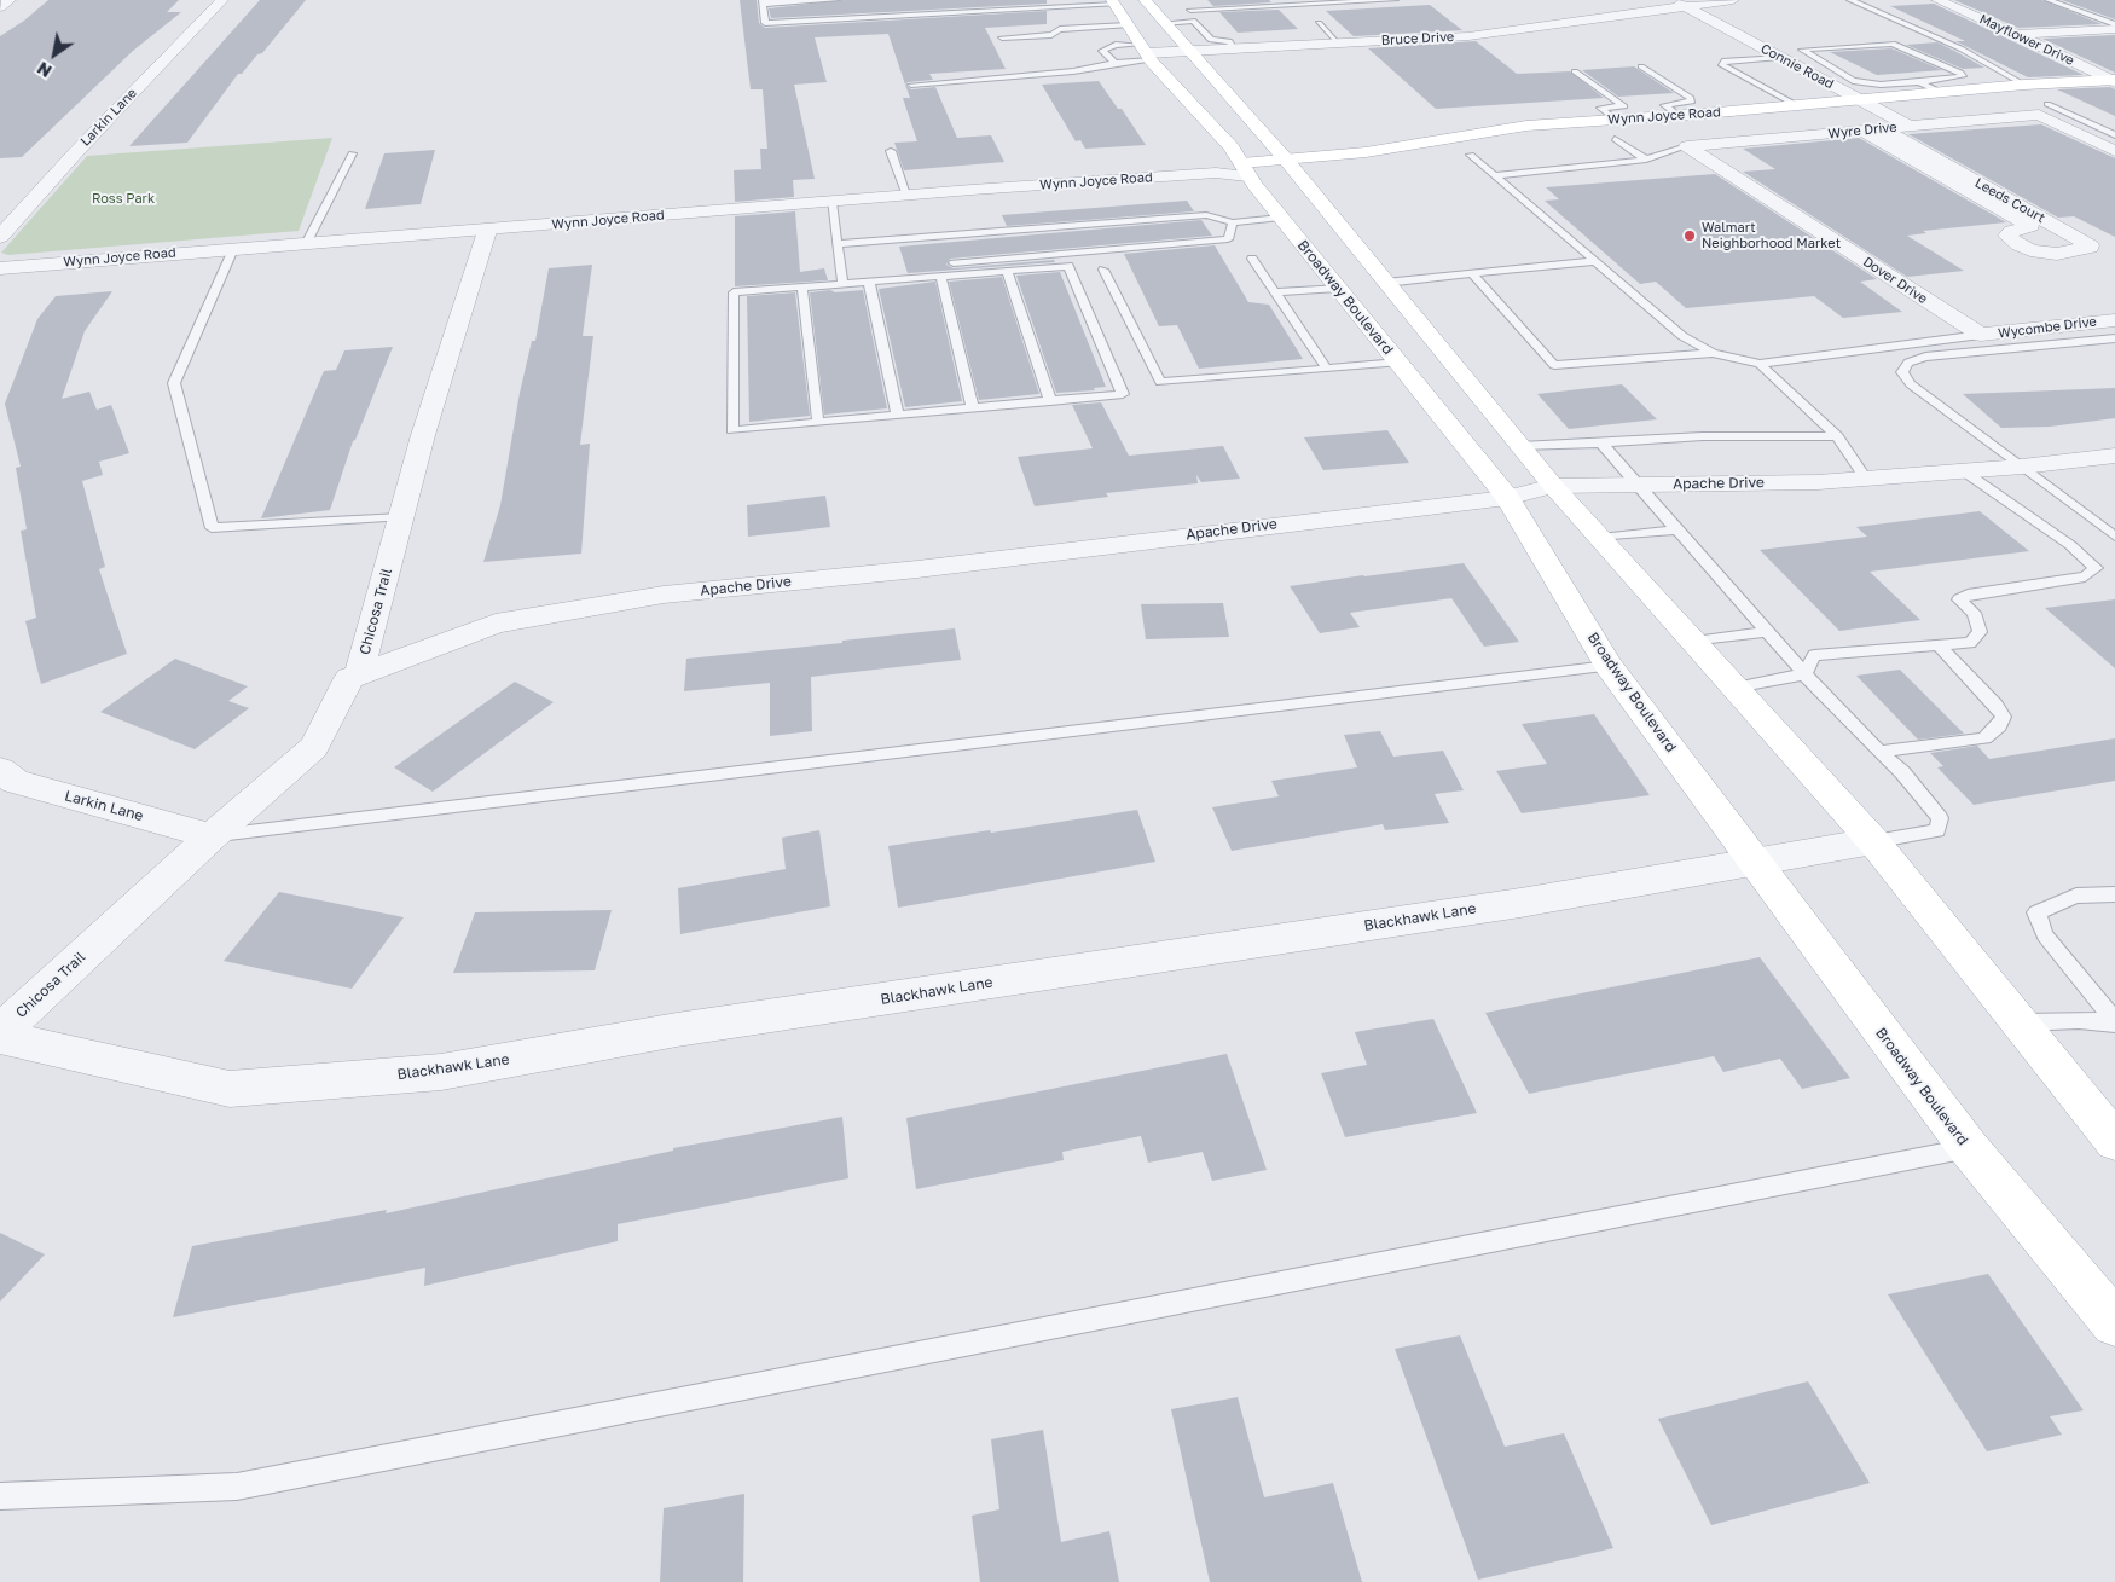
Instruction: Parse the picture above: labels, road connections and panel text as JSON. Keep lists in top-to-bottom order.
{
  "streets": {
    "main road": ["Wynn Joyce Road", "Broadway Boulevard"],
    "street": [
      "Bruce Drive",
      "Mayflower Drive",
      "Connie Road",
      "Larkin Lane",
      "Wyre Drive",
      "Leeds Court",
      "Dover Drive",
      "Wycombe Drive",
      "Apache Drive",
      "Chicosa Trail",
      "Blackhawk Lane"
    ]
  },
  "crossings": [
    ["Bruce Drive", "Connie Road"],
    ["Bruce Drive", "Broadway Boulevard"],
    ["Mayflower Drive", "Wynn Joyce Road"],
    ["Connie Road", "Wynn Joyce Road"],
    ["Connie Road", "Wyre Drive"],
    ["Connie Road", "Leeds Court"],
    ["Wynn Joyce Road", "Wyre Drive"],
    ["Wynn Joyce Road", "Leeds Court"],
    ["Wynn Joyce Road", "Broadway Boulevard"],
    ["Wynn Joyce Road", "Chicosa Trail"],
    ["Larkin Lane", "Chicosa Trail"],
    ["Wyre Drive", "Leeds Court"],
    ["Wyre Drive", "Dover Drive"],
    ["Dover Drive", "Wycombe Drive"],
    ["Broadway Boulevard", "Apache Drive"],
    ["Broadway Boulevard", "Blackhawk Lane"],
    ["Apache Drive", "Chicosa Trail"]
  ],
  "parks": ["Ross Park"],
  "places": ["Walmart Neighborhood Market"],
  "north": "bottom left"
}
